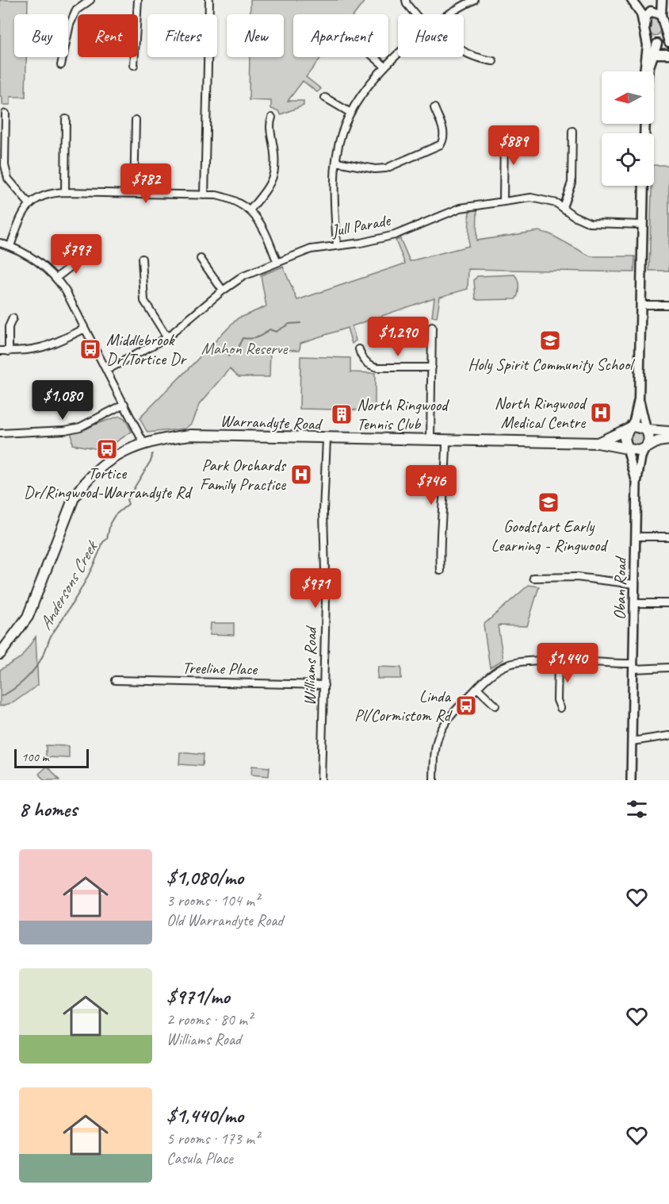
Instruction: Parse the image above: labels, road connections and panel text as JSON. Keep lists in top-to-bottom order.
{
  "streets": {
    "main road": ["Warrandyte Road"],
    "street": [
      "Jull Parade",
      "Oban Road",
      "Williams Road",
      "Treeline Place"
    ]
  },
  "crossings": [
    ["Warrandyte Road", "Oban Road"],
    ["Warrandyte Road", "Williams Road"],
    ["Williams Road", "Treeline Place"]
  ],
  "water": ["Andersons Creek"],
  "parks": ["Mahon Reserve"],
  "places": {
    "school or university": ["Holy Spirit Community School", "Goodstart Early Learning - Ringwood"],
    "bus stop": ["Middlebrook Dr/Tortice Dr", "Tortice Dr/Ringwood-Warrandyte Rd", "Linda Pl/Cormistom Rd"],
    "hospital": ["North Ringwood Medical Centre", "Park Orchards Family Practice"],
    "building": ["North Ringwood Tennis Club"]
  },
  "scale_bar": "100 m",
  "north": "left",
  "page": {
    "chip": [
      "Buy",
      "Rent",
      "Filters",
      "New",
      "Apartment",
      "House"
    ],
    "price": [
      "$889",
      "$782",
      "$797",
      "$1,290",
      "$1,080",
      "$746",
      "$971",
      "$1,440"
    ],
    "scale": "100 m",
    "heading": "8 homes",
    "list": [
      {
        "name": "$1,080/mo",
        "note": "3 rooms · 104 m² · Old Warrandyte Road"
      },
      {
        "name": "$971/mo",
        "note": "2 rooms · 80 m² · Williams Road"
      },
      {
        "name": "$1,440/mo",
        "note": "5 rooms · 173 m² · Casula Place"
      }
    ]
  }
}
